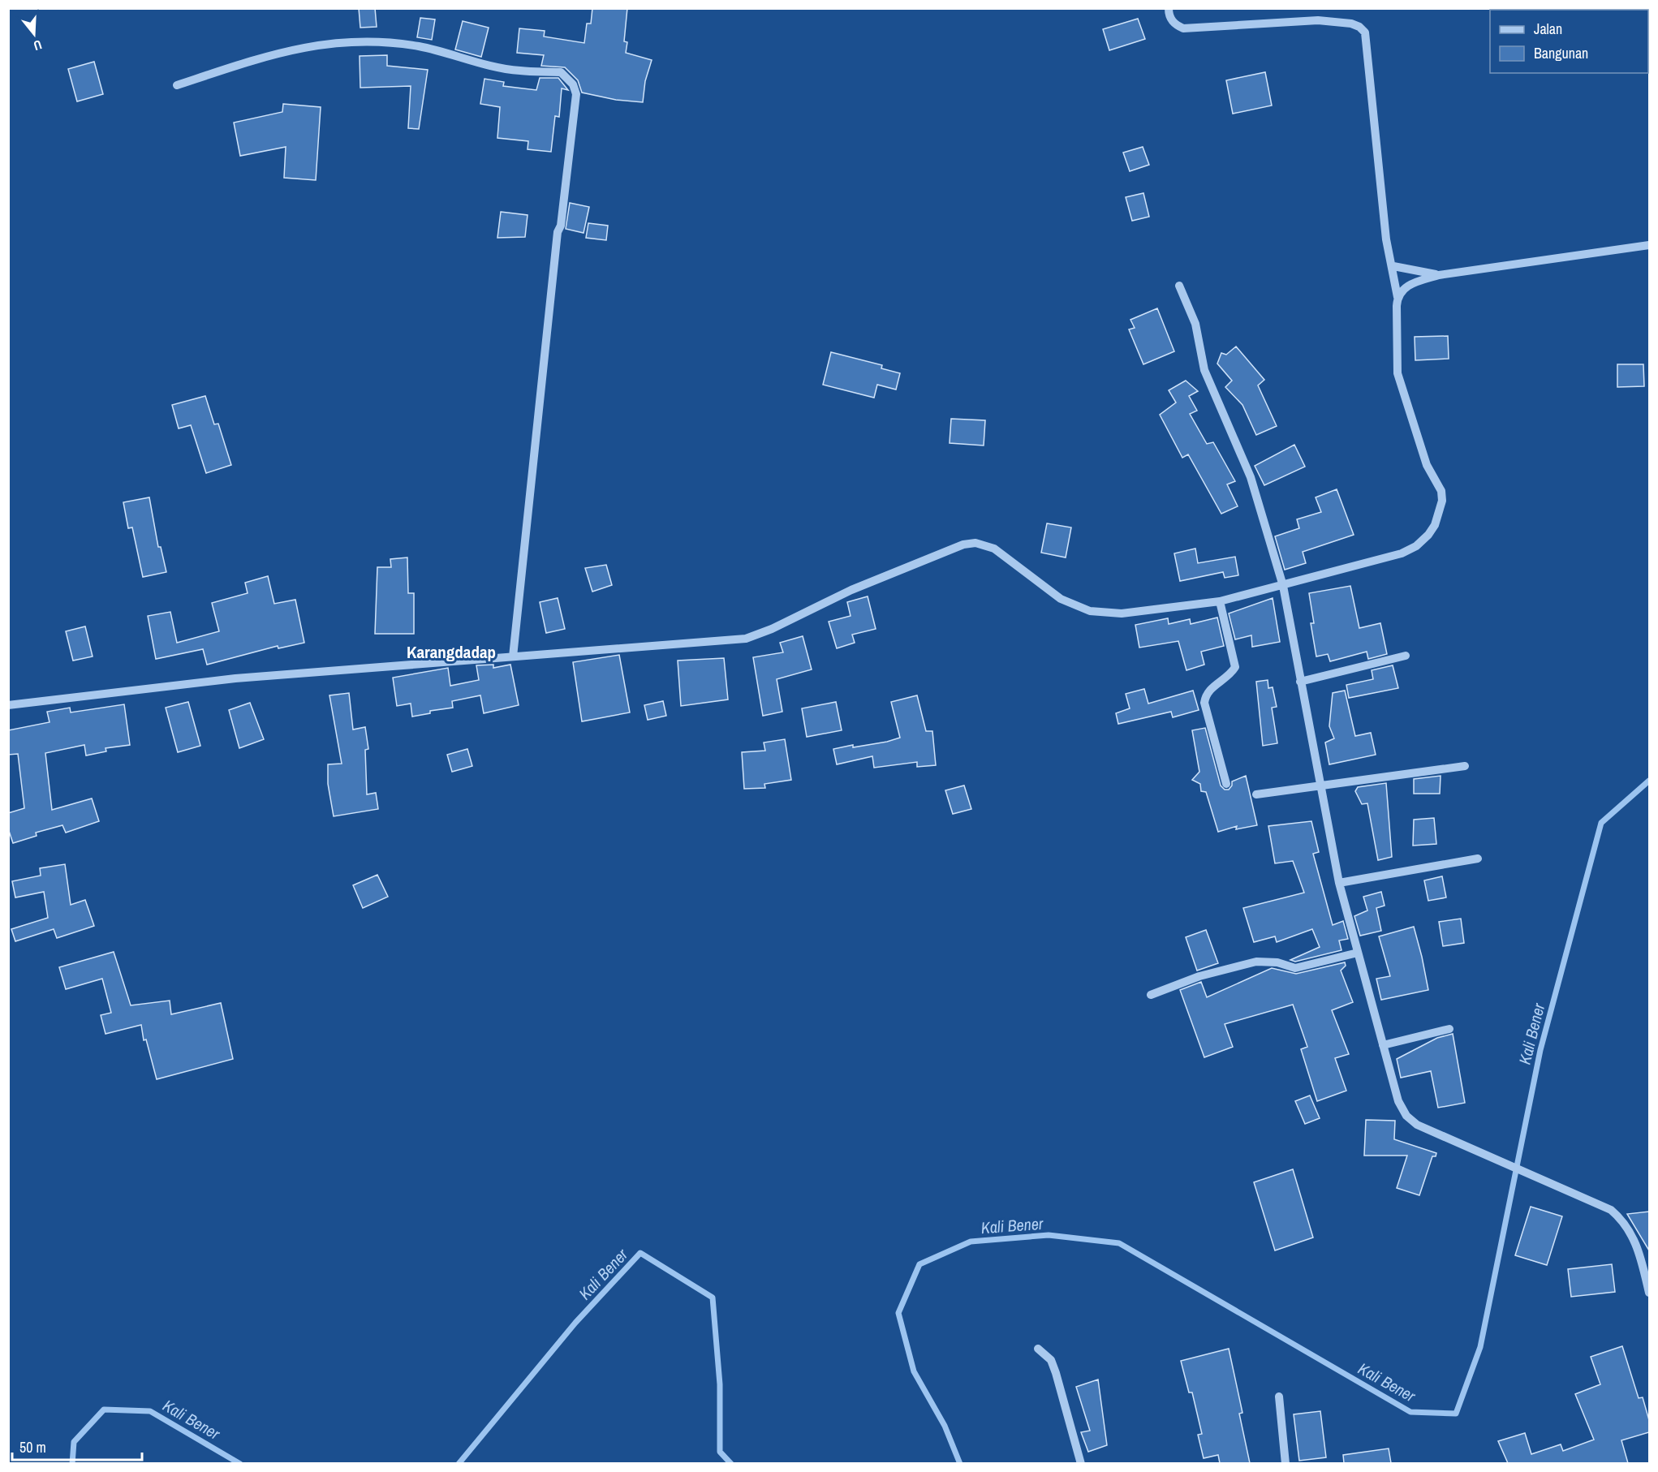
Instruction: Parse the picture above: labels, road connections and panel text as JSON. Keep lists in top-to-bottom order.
{
  "districts": ["Karangdadap"],
  "water": ["Kali Bener"],
  "legend": ["Jalan", "Bangunan"],
  "scale_bar": "50 m",
  "north": "bottom"
}
